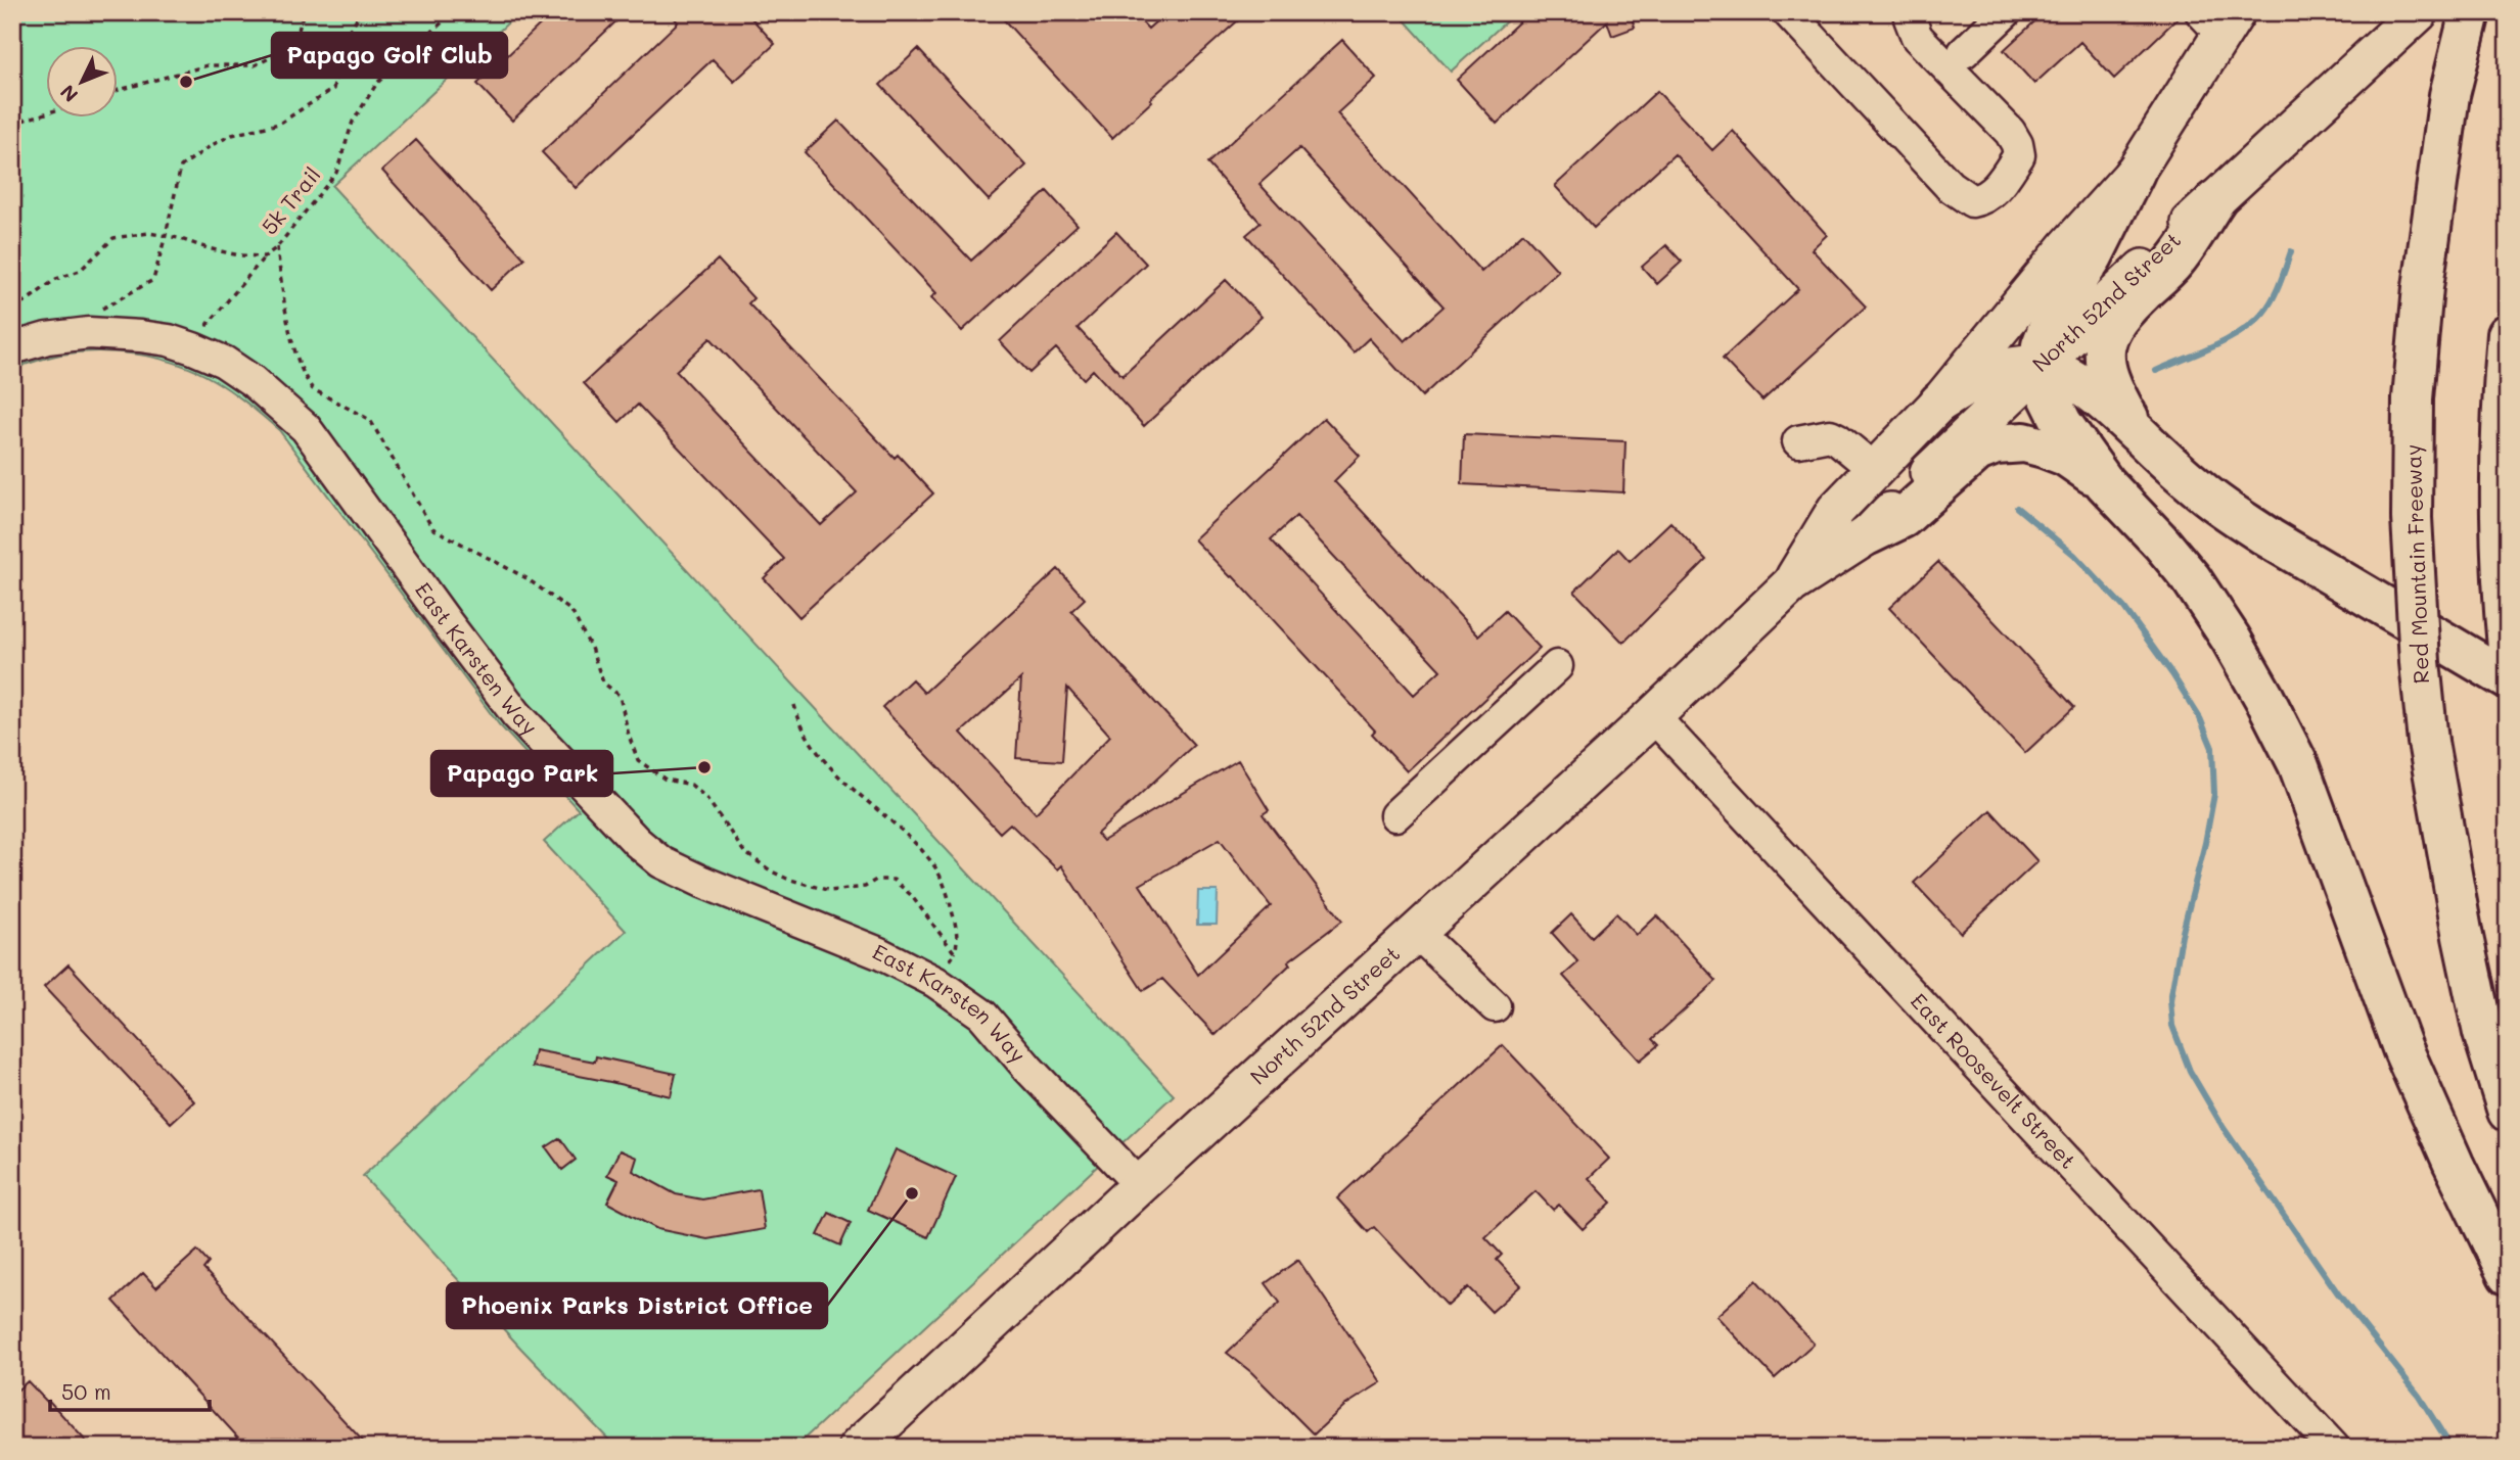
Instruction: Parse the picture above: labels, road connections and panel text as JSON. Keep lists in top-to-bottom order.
{
  "streets": {
    "highway": ["Red Mountain Freeway"],
    "main road": ["North 52nd Street"],
    "street": ["East Karsten Way", "East Roosevelt Street"],
    "path": ["5k Trail"]
  },
  "crossings": [
    ["North 52nd Street", "East Karsten Way"],
    ["North 52nd Street", "East Roosevelt Street"]
  ],
  "places": ["Papago Golf Club", "Papago Park", "Phoenix Parks District Office"],
  "scale_bar": "50 m",
  "north": "bottom left"
}
